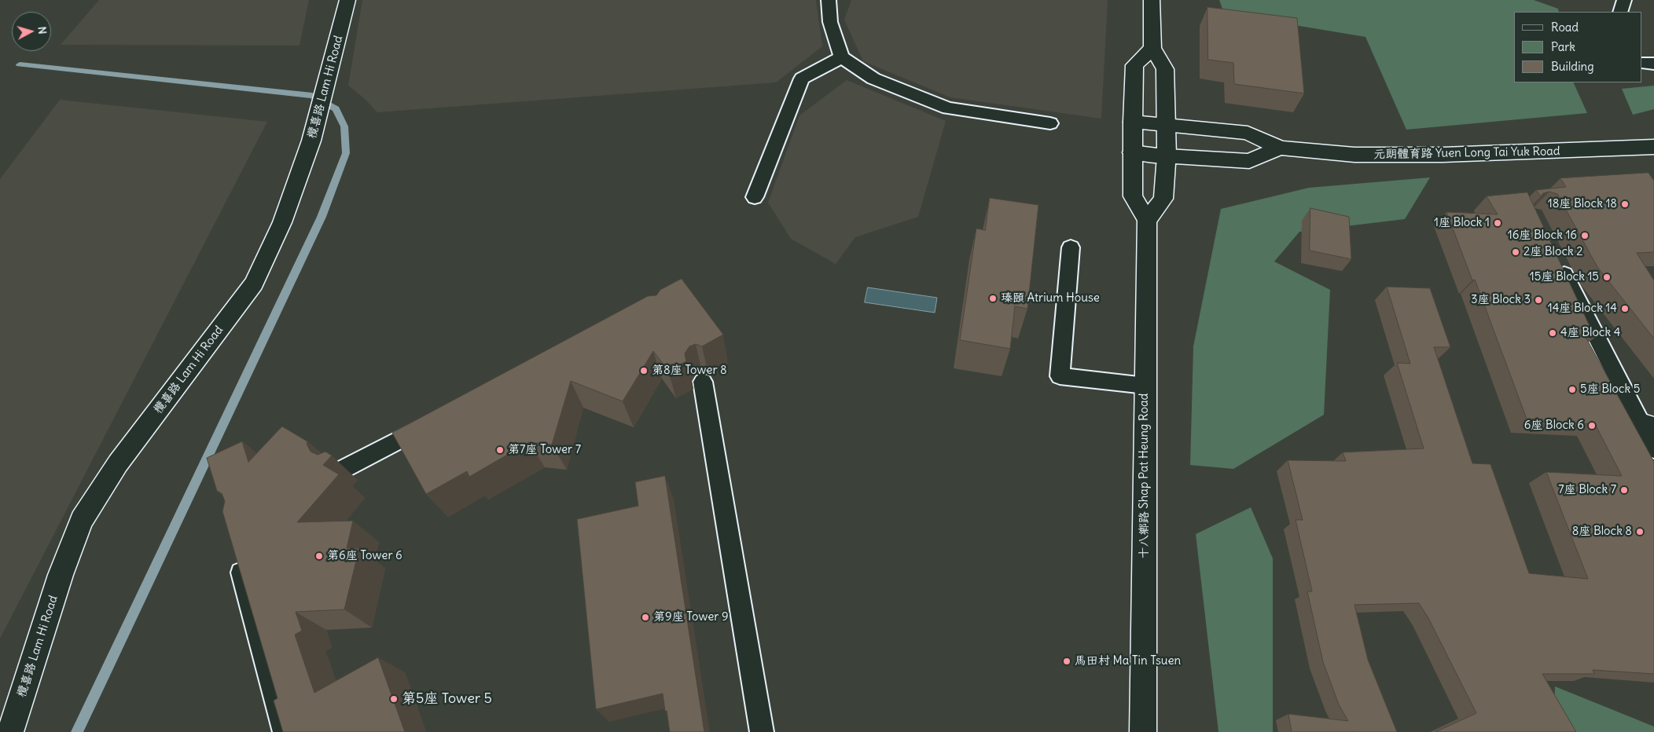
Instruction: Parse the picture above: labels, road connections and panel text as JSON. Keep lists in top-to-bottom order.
{
  "streets": {
    "main road": ["欖喜路 Lam Hi Road", "元朗體育路 Yuen Long Tai Yuk Road", "十八鄉路 Shap Pat Heung Road"]
  },
  "places": [
    "18座 Block 18",
    "1座 Block 1",
    "16座 Block 16",
    "2座 Block 2",
    "15座 Block 15",
    "瑧頤 Atrium House",
    "3座 Block 3",
    "14座 Block 14",
    "4座 Block 4",
    "第8座 Tower 8",
    "5座 Block 5",
    "6座 Block 6",
    "第7座 Tower 7",
    "7座 Block 7",
    "8座 Block 8",
    "第6座 Tower 6",
    "第9座 Tower 9",
    "馬田村 Ma Tin Tsuen",
    "第5座 Tower 5"
  ],
  "legend": ["Road", "Park", "Building"],
  "north": "right"
}
